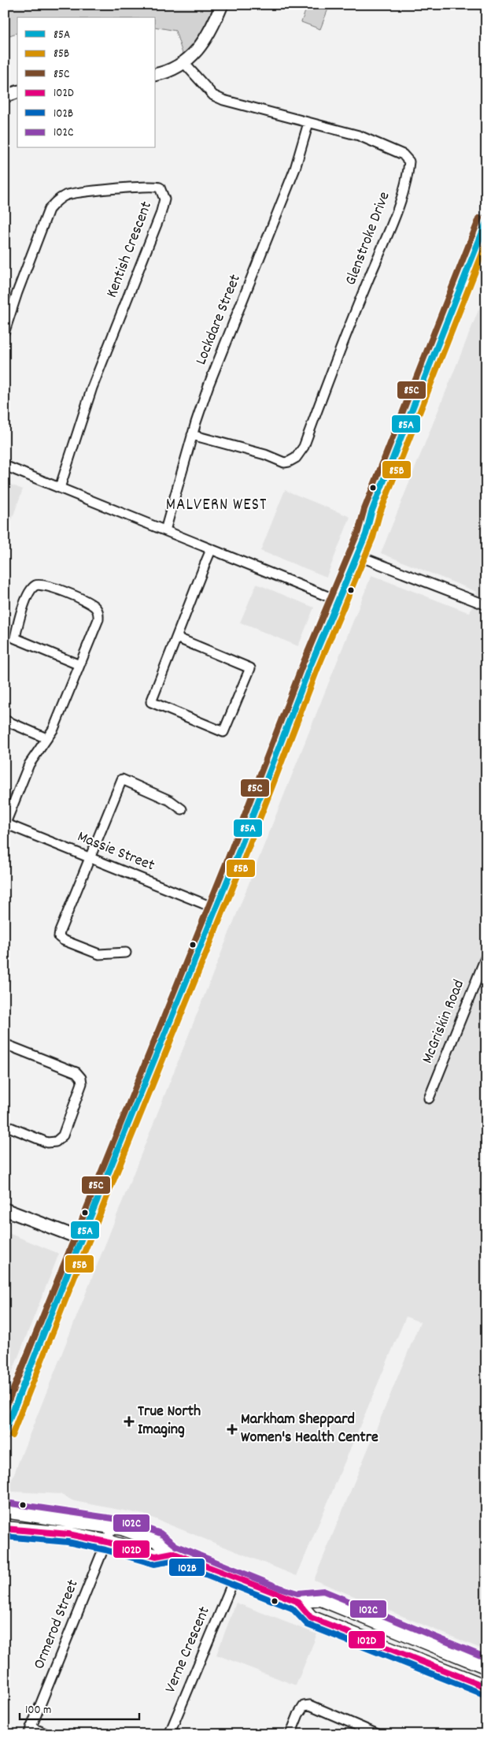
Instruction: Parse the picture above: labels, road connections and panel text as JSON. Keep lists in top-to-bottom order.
{
  "streets": {
    "street": [
      "Glenstroke Drive",
      "Kentish Crescent",
      "Lockdare Street",
      "Massie Street",
      "McGriskin Road",
      "Ormerod Street",
      "Verne Crescent"
    ]
  },
  "crossings": [
    ["Glenstroke Drive", "Lockdare Street"]
  ],
  "districts": ["MALVERN WEST"],
  "places": {
    "health": ["True North Imaging", "Markham Sheppard Women's Health Centre"]
  },
  "lines": [
    "transit line 85C",
    "transit line 85A",
    "transit line 85B",
    "transit line 102C",
    "transit line 102D",
    "transit line 102B"
  ],
  "legend": [
    "85A",
    "85B",
    "85C",
    "102D",
    "102B",
    "102C"
  ],
  "scale_bar": "100 m"
}
